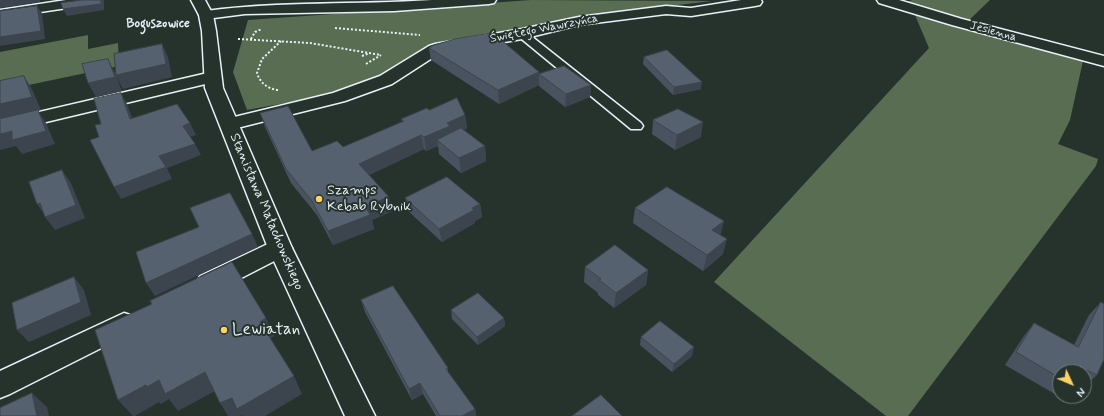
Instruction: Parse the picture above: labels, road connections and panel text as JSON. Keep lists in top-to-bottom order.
{
  "streets": {
    "street": ["Świętego Wawrzyńca", "Jesienna", "Stanisława Małachowskiego"]
  },
  "crossings": [
    ["Świętego Wawrzyńca", "Stanisława Małachowskiego"]
  ],
  "districts": ["Boguszowice"],
  "places": ["Szamps Kebab Rybnik", "Lewiatan"],
  "north": "bottom right"
}
